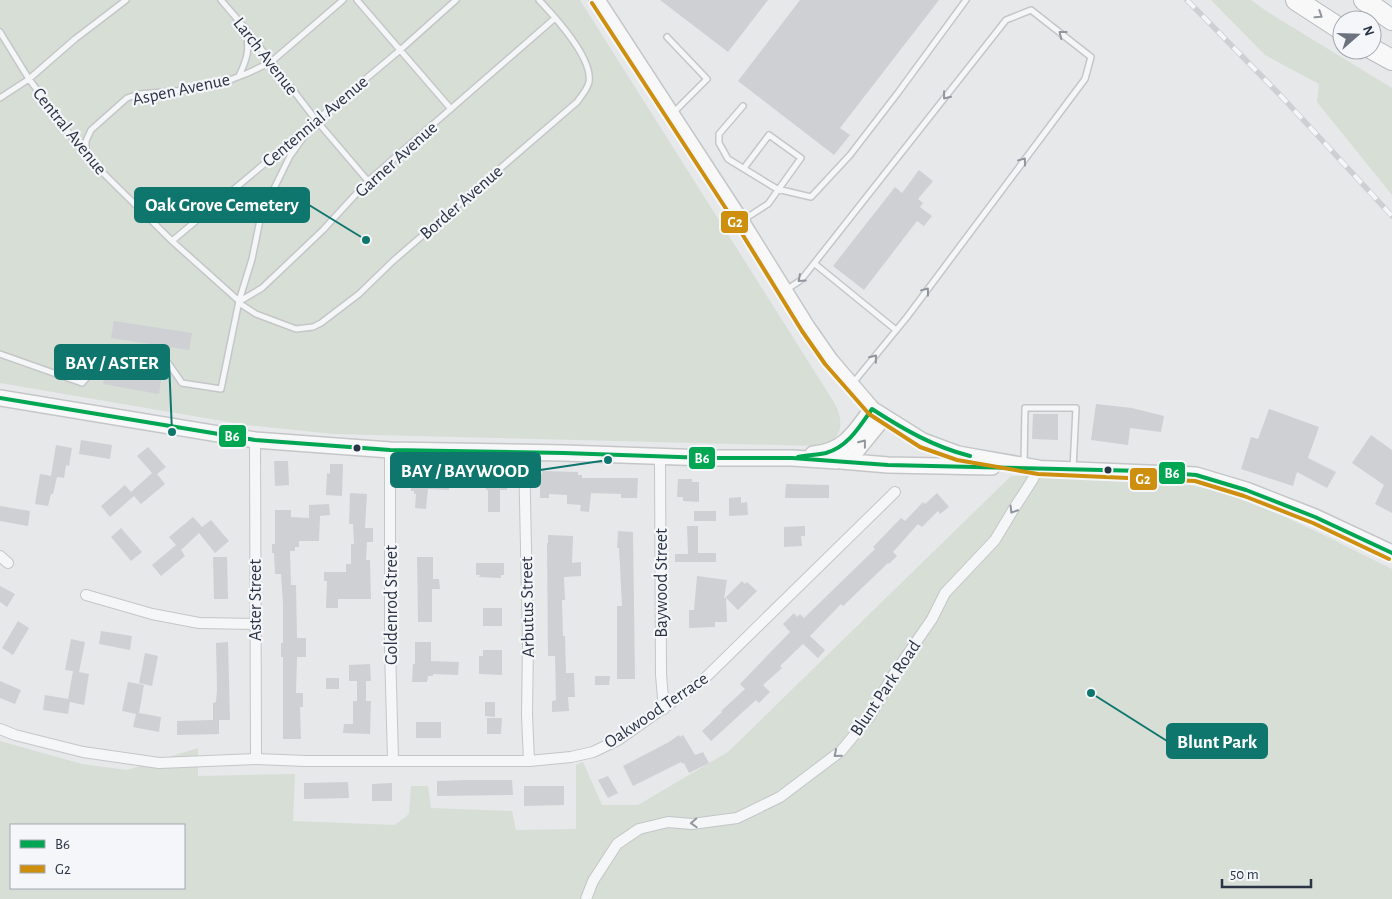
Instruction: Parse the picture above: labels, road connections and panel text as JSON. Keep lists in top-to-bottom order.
{
  "streets": {
    "street": [
      "Baywood Street",
      "Aster Street",
      "Goldenrod Street",
      "Arbutus Street",
      "Blunt Park Road",
      "Oakwood Terrace"
    ],
    "lane": [
      "Larch Avenue",
      "Aspen Avenue",
      "Centennial Avenue",
      "Central Avenue",
      "Garner Avenue",
      "Border Avenue"
    ]
  },
  "crossings": [
    ["Larch Avenue", "Aspen Avenue"],
    ["Larch Avenue", "Centennial Avenue"],
    ["Larch Avenue", "Garner Avenue"],
    ["Aspen Avenue", "Central Avenue"],
    ["Centennial Avenue", "Central Avenue"],
    ["Central Avenue", "Garner Avenue"],
    ["Central Avenue", "Border Avenue"],
    ["Garner Avenue", "Border Avenue"],
    ["Baywood Street", "Oakwood Terrace"],
    ["Aster Street", "Oakwood Terrace"],
    ["Goldenrod Street", "Oakwood Terrace"],
    ["Arbutus Street", "Oakwood Terrace"]
  ],
  "one_way": ["Blunt Park Road"],
  "places": [
    "Oak Grove Cemetery",
    "BAY / ASTER",
    "BAY / BAYWOOD",
    "Blunt Park"
  ],
  "lines": ["transit line G2", "transit line B6"],
  "legend": ["B6", "G2"],
  "scale_bar": "50 m",
  "north": "right"
}
